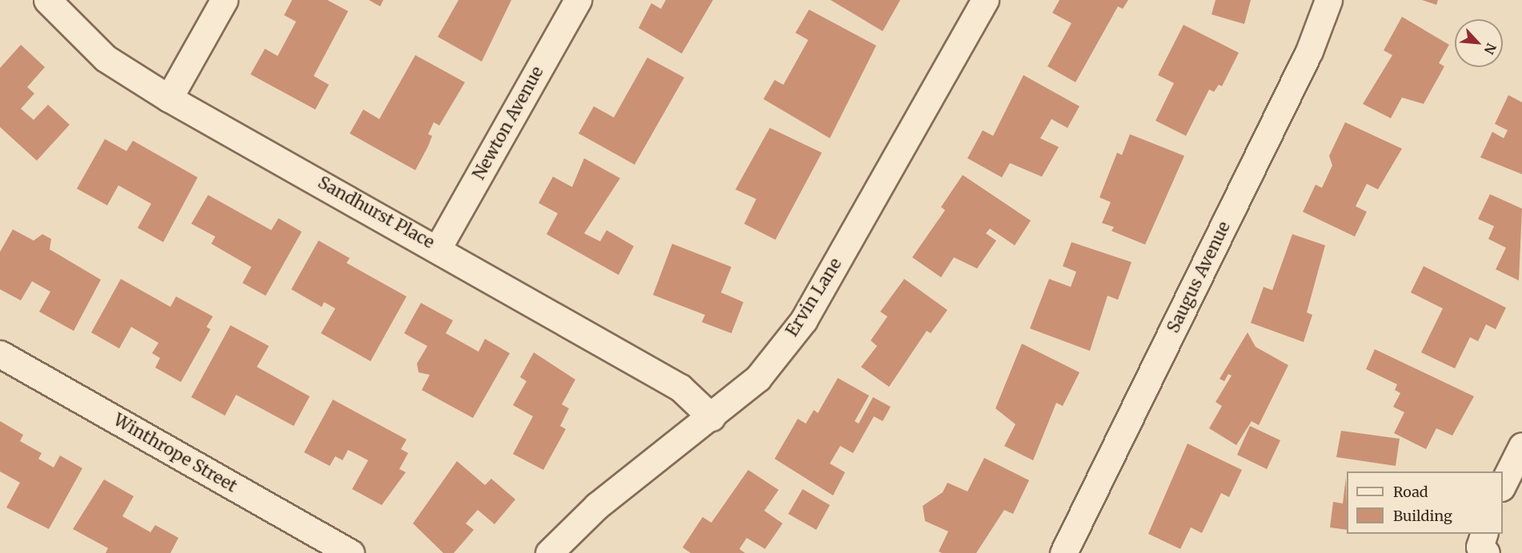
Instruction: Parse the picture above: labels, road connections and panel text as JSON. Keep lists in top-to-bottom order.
{
  "streets": {
    "street": [
      "Newton Avenue",
      "Sandhurst Place",
      "Saugus Avenue",
      "Ervin Lane",
      "Winthrope Street"
    ]
  },
  "crossings": [
    ["Newton Avenue", "Sandhurst Place"],
    ["Sandhurst Place", "Ervin Lane"]
  ],
  "legend": ["Road", "Building"],
  "north": "bottom right"
}
